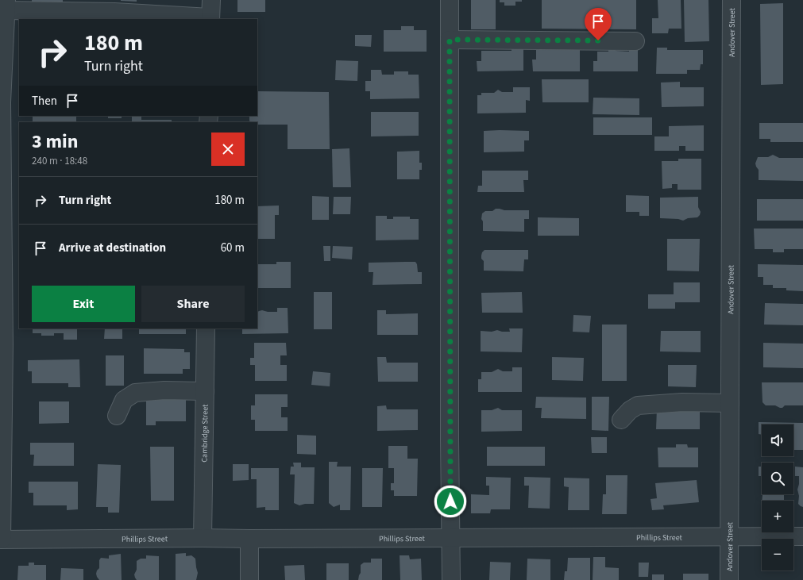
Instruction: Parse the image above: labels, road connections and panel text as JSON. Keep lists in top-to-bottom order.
{
  "streets": {
    "street": ["Andover Street", "Cambridge Street", "Phillips Street"]
  },
  "crossings": [
    ["Andover Street", "Phillips Street"],
    ["Cambridge Street", "Phillips Street"]
  ],
  "page": {
    "turn": ["180 m", "Turn right"],
    "then": "Then",
    "heading": ["3 min", "240 m · 18:48"],
    "list": [
      {
        "name": "Turn right",
        "value": "180 m"
      },
      {
        "name": "Arrive at destination",
        "value": "60 m"
      }
    ],
    "buttons": ["Exit", "Share"],
    "map_buttons": ["+", "−"]
  }
}
